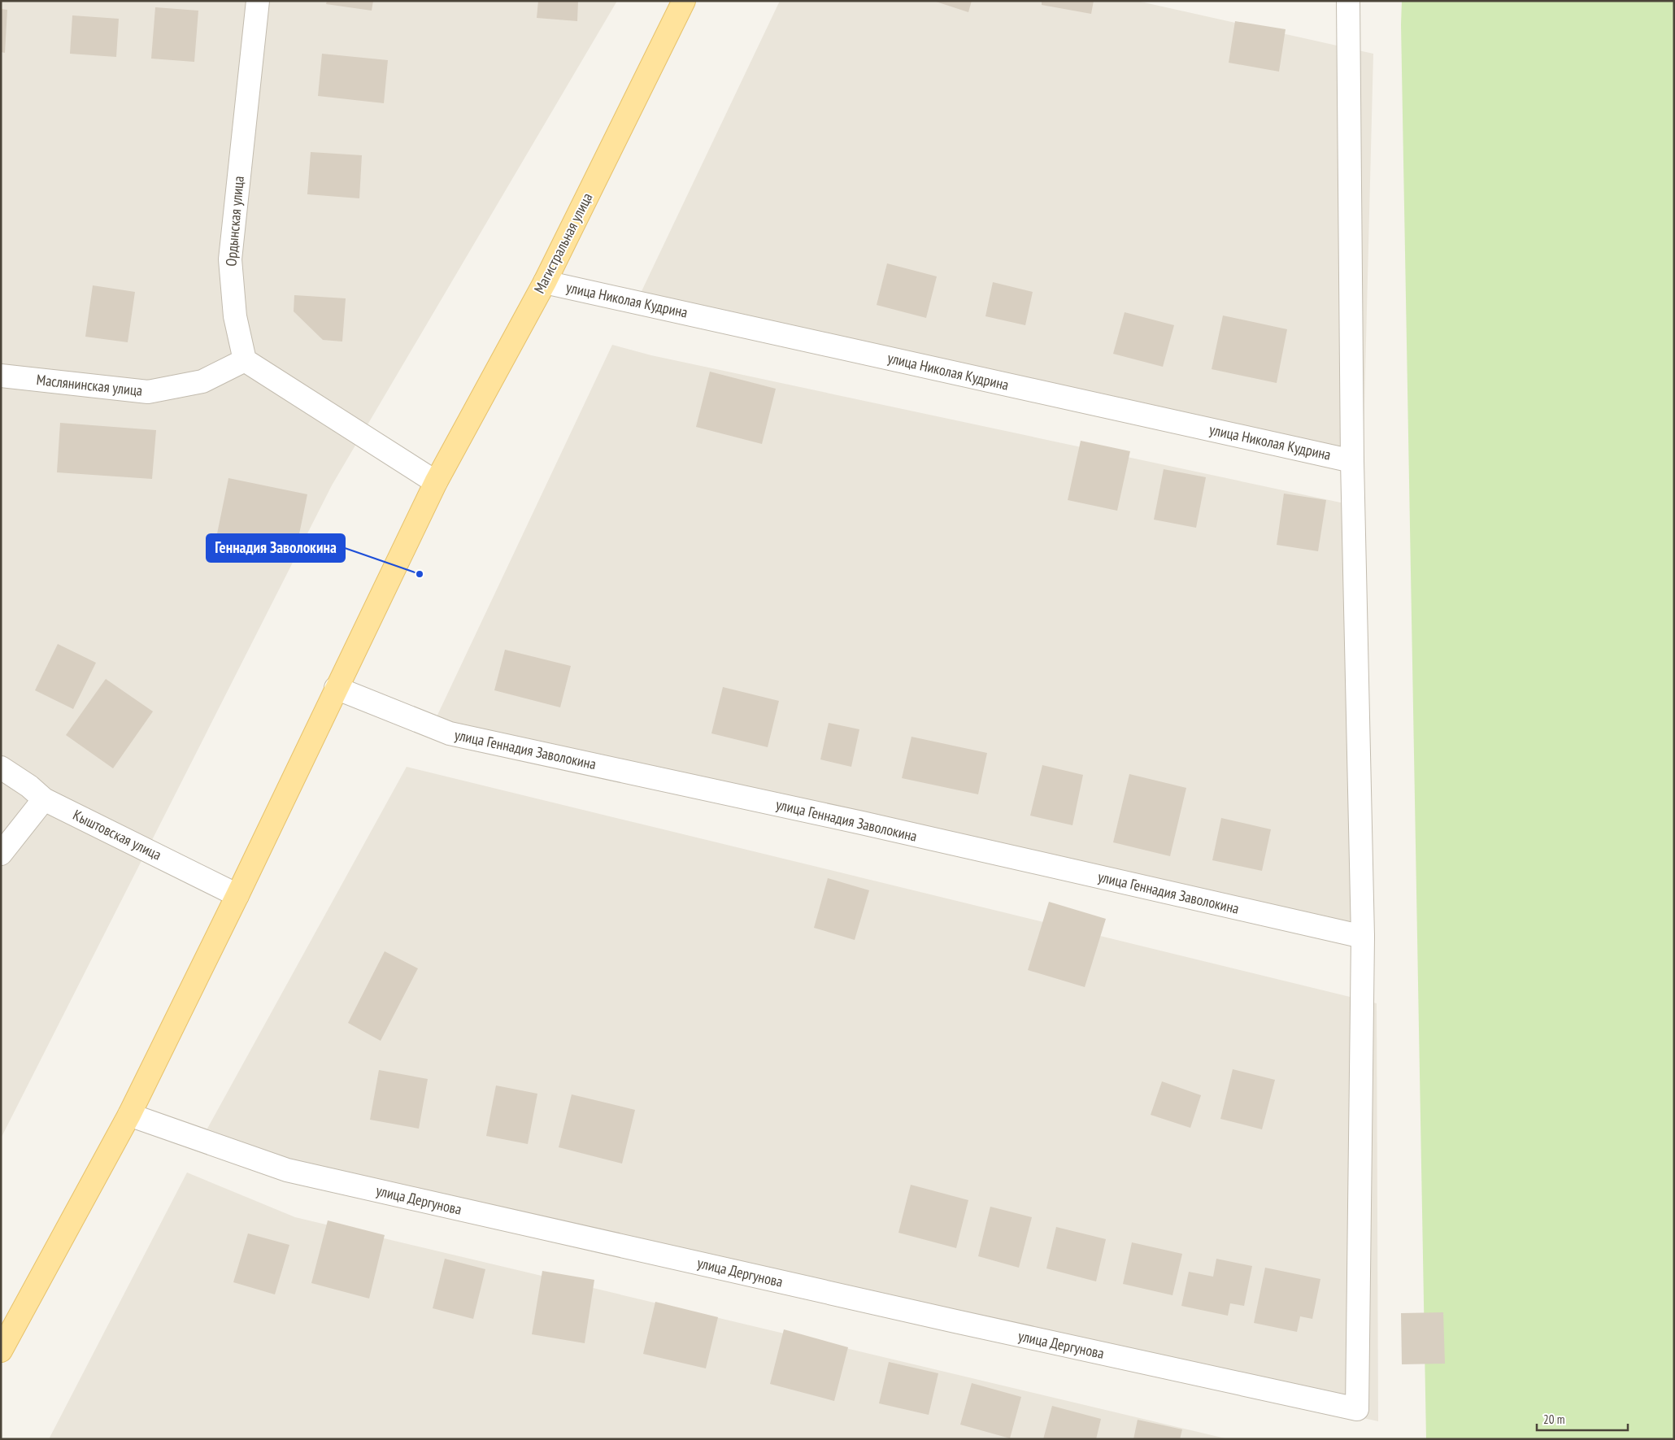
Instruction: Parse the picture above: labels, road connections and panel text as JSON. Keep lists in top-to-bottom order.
{
  "streets": {
    "main road": ["Магистральная улица"],
    "street": [
      "Ордынская улица",
      "улица Николая Кудрина",
      "Маслянинская улица",
      "улица Геннадия Заволокина",
      "Кыштовская улица",
      "улица Дергунова"
    ]
  },
  "crossings": [
    ["Ордынская улица", "Маслянинская улица"],
    ["Магистральная улица", "улица Николая Кудрина"],
    ["Магистральная улица", "улица Геннадия Заволокина"],
    ["Магистральная улица", "Кыштовская улица"],
    ["Магистральная улица", "улица Дергунова"],
    ["улица Геннадия Заволокина", "улица Дергунова"]
  ],
  "places": ["Геннадия Заволокина"],
  "scale_bar": "20 m"
}
